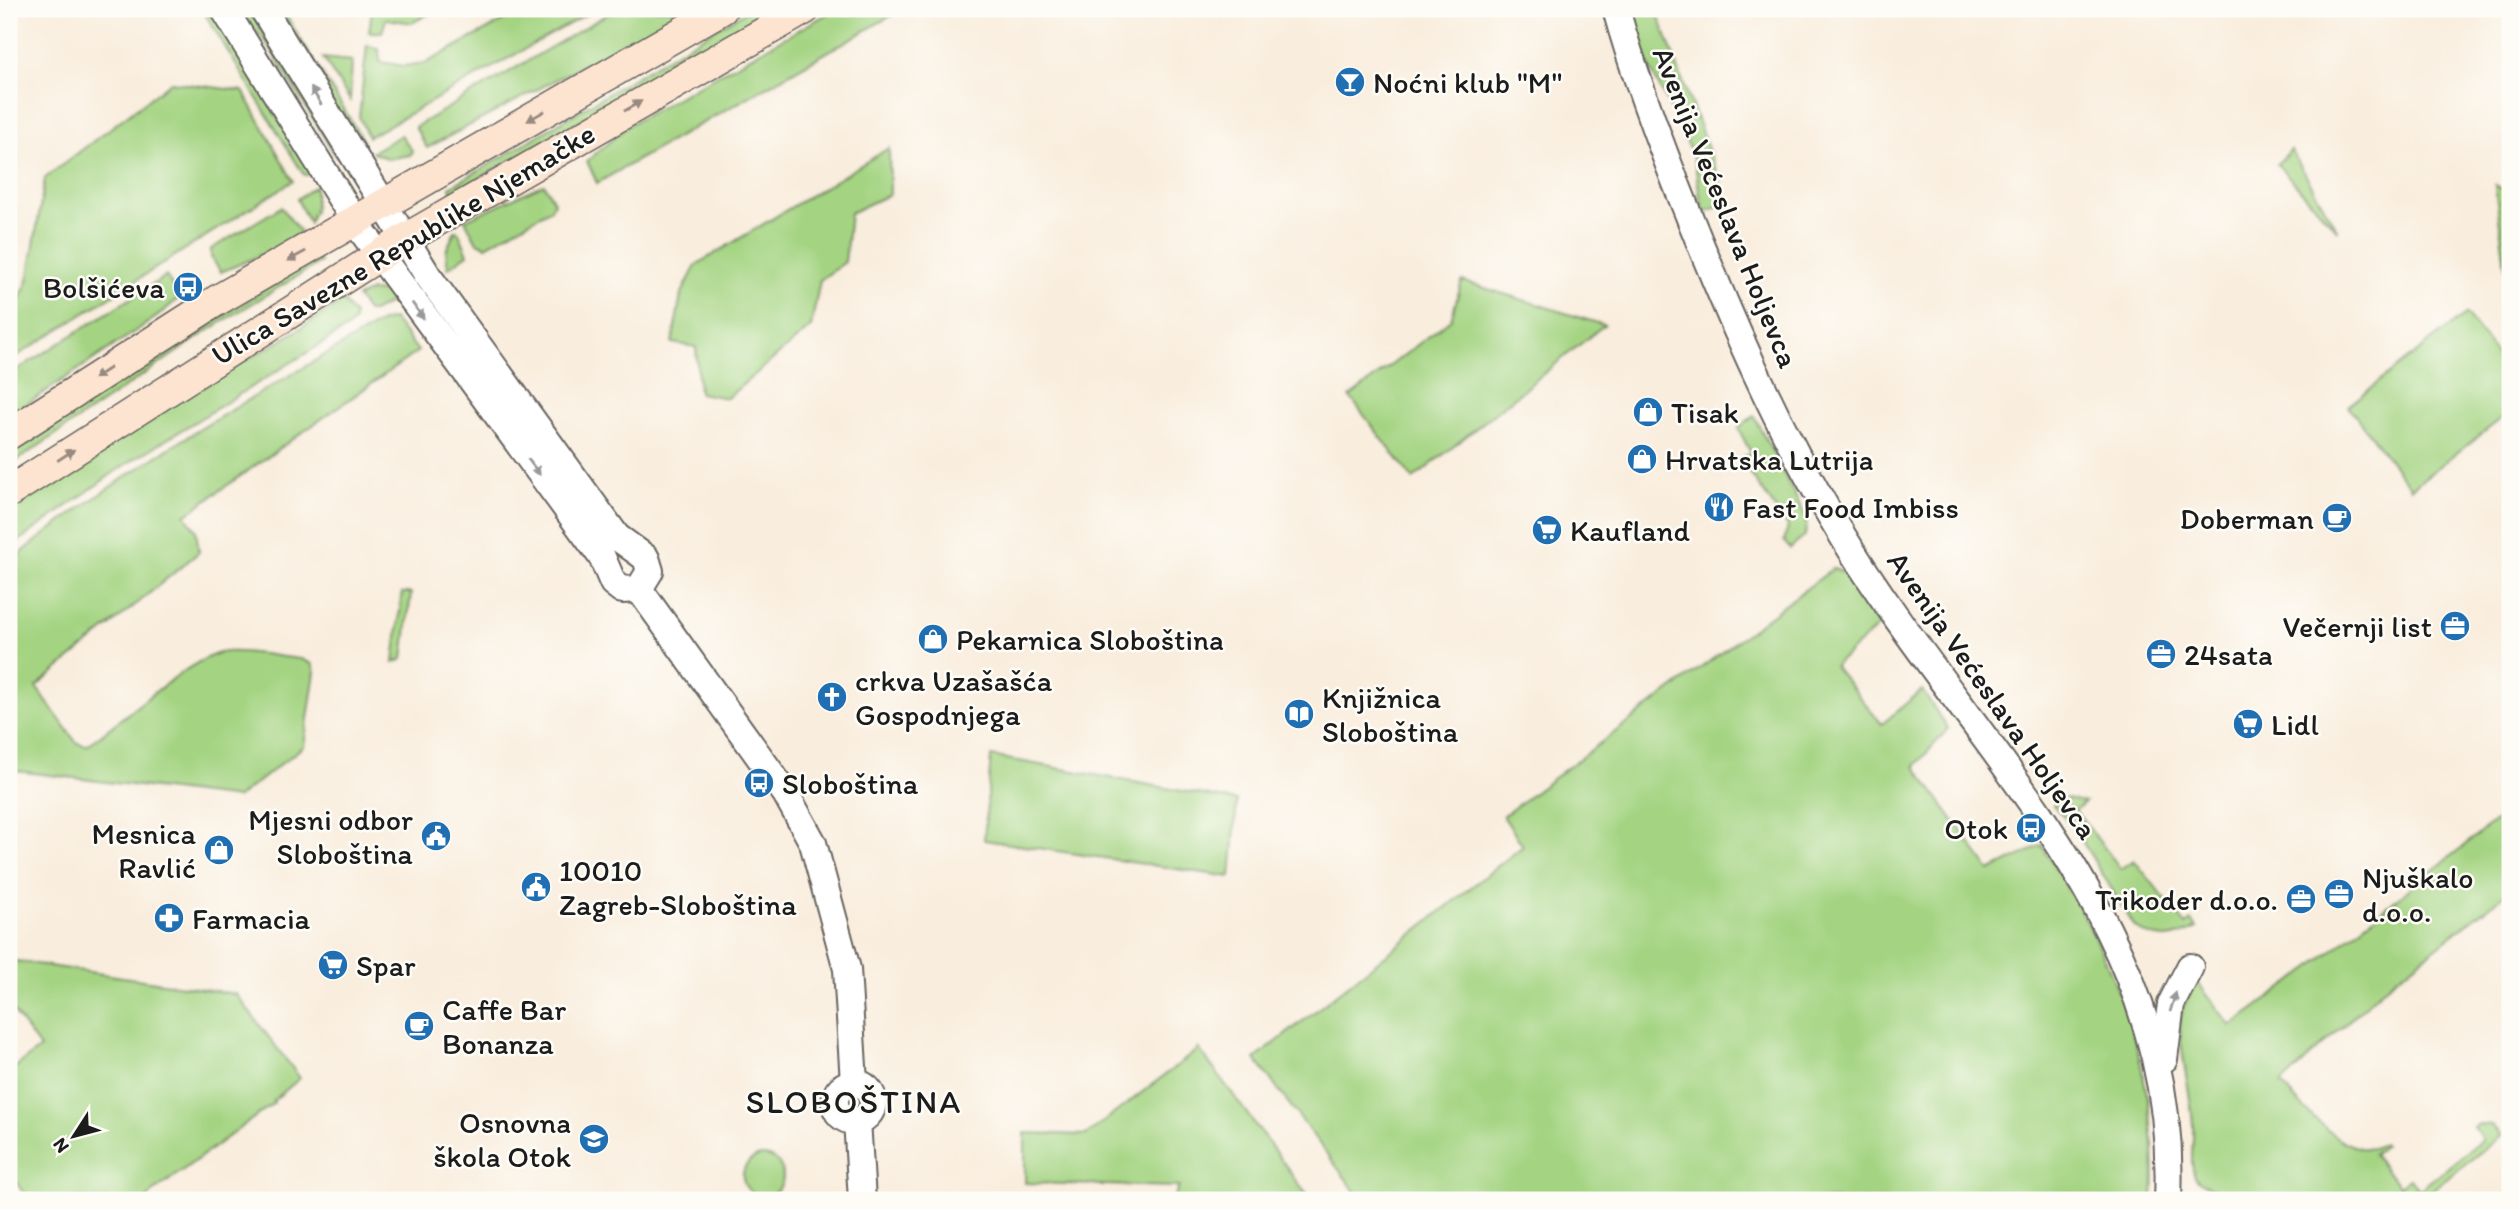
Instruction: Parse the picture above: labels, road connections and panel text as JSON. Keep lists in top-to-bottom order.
{
  "streets": {
    "main road": ["Ulica Savezne Republike Njemačke"],
    "street": ["Avenija Većeslava Holjevca"]
  },
  "districts": ["SLOBOŠTINA"],
  "places": {
    "bar": ["Noćni klub \"M\""],
    "bus stop": ["Bolšićeva", "Sloboština", "Otok"],
    "shop": [
      "Tisak",
      "Hrvatska Lutrija",
      "Pekarnica Sloboština",
      "Mesnica Ravlić"
    ],
    "restaurant": ["Fast Food Imbiss"],
    "cafe": ["Doberman", "Caffe Bar Bonanza"],
    "supermarket": ["Kaufland", "Lidl", "Spar"],
    "office": [
      "Večernji list",
      "24sata",
      "Njuškalo d.o.o.",
      "Trikoder d.o.o."
    ],
    "church": ["crkva Uzašašća Gospodnjega"],
    "library": ["Knjižnica Sloboština"],
    "public building": ["Mjesni odbor Sloboština", "10010 Zagreb-Sloboština"],
    "pharmacy": ["Farmacia"],
    "school or university": ["Osnovna škola Otok"]
  },
  "north": "bottom left"
}
